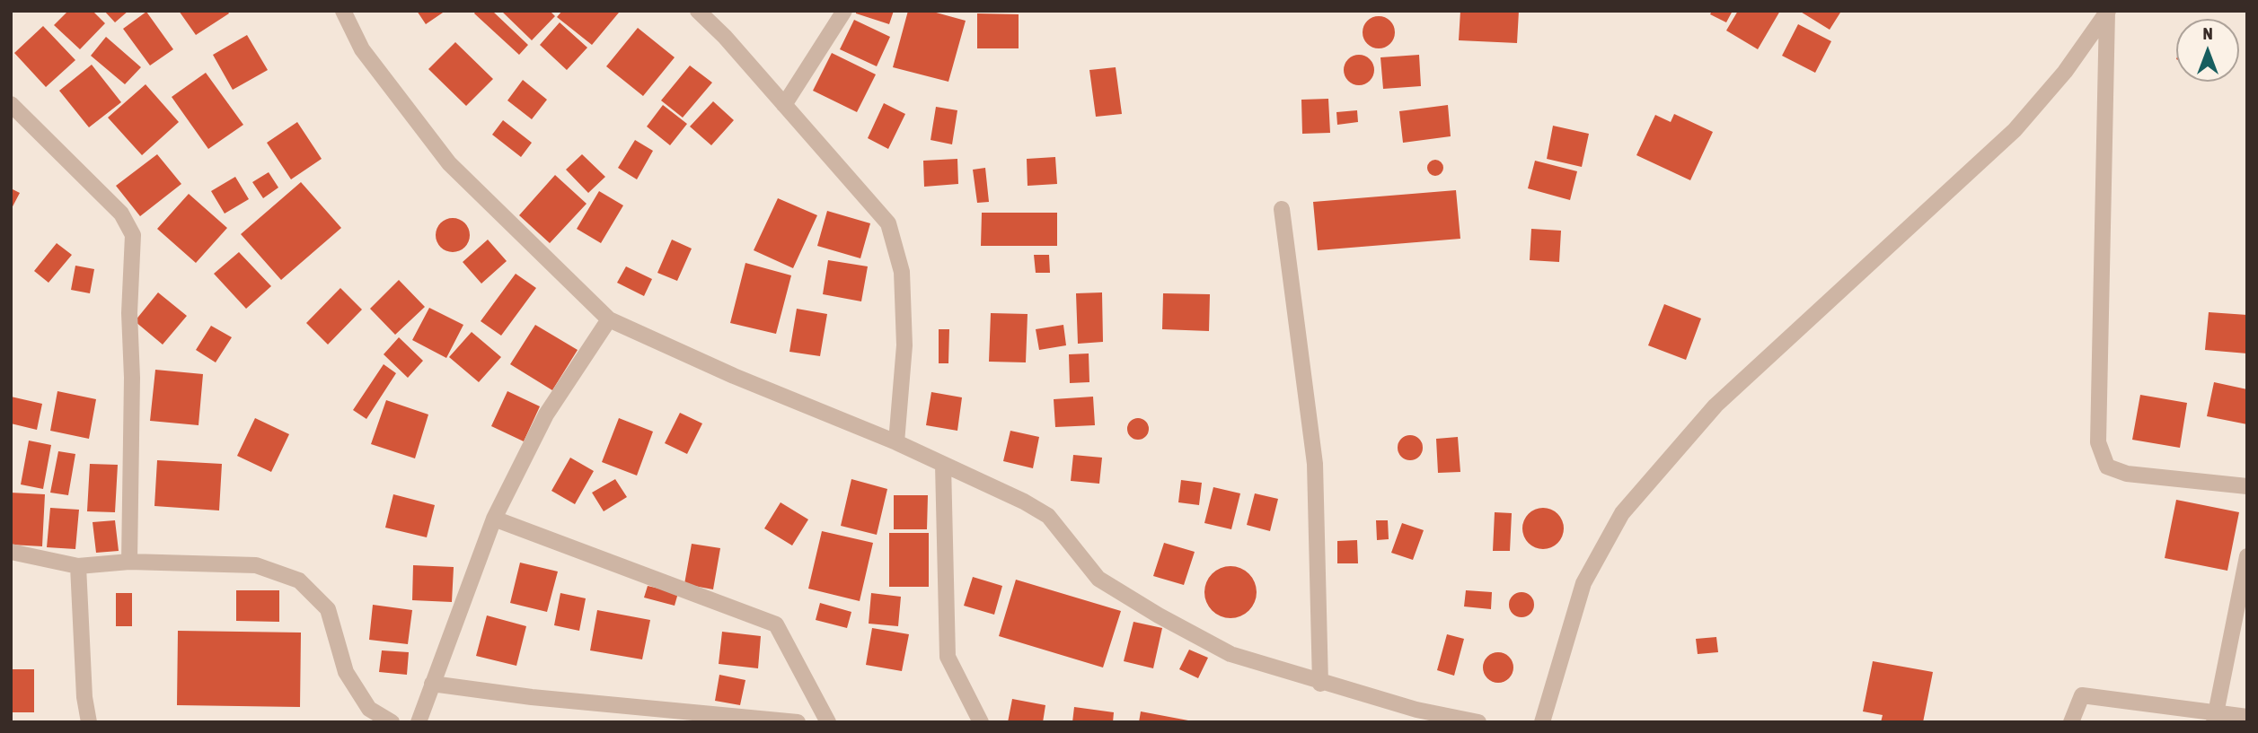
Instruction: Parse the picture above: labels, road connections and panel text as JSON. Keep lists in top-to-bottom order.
{
  "north": "top"
}
